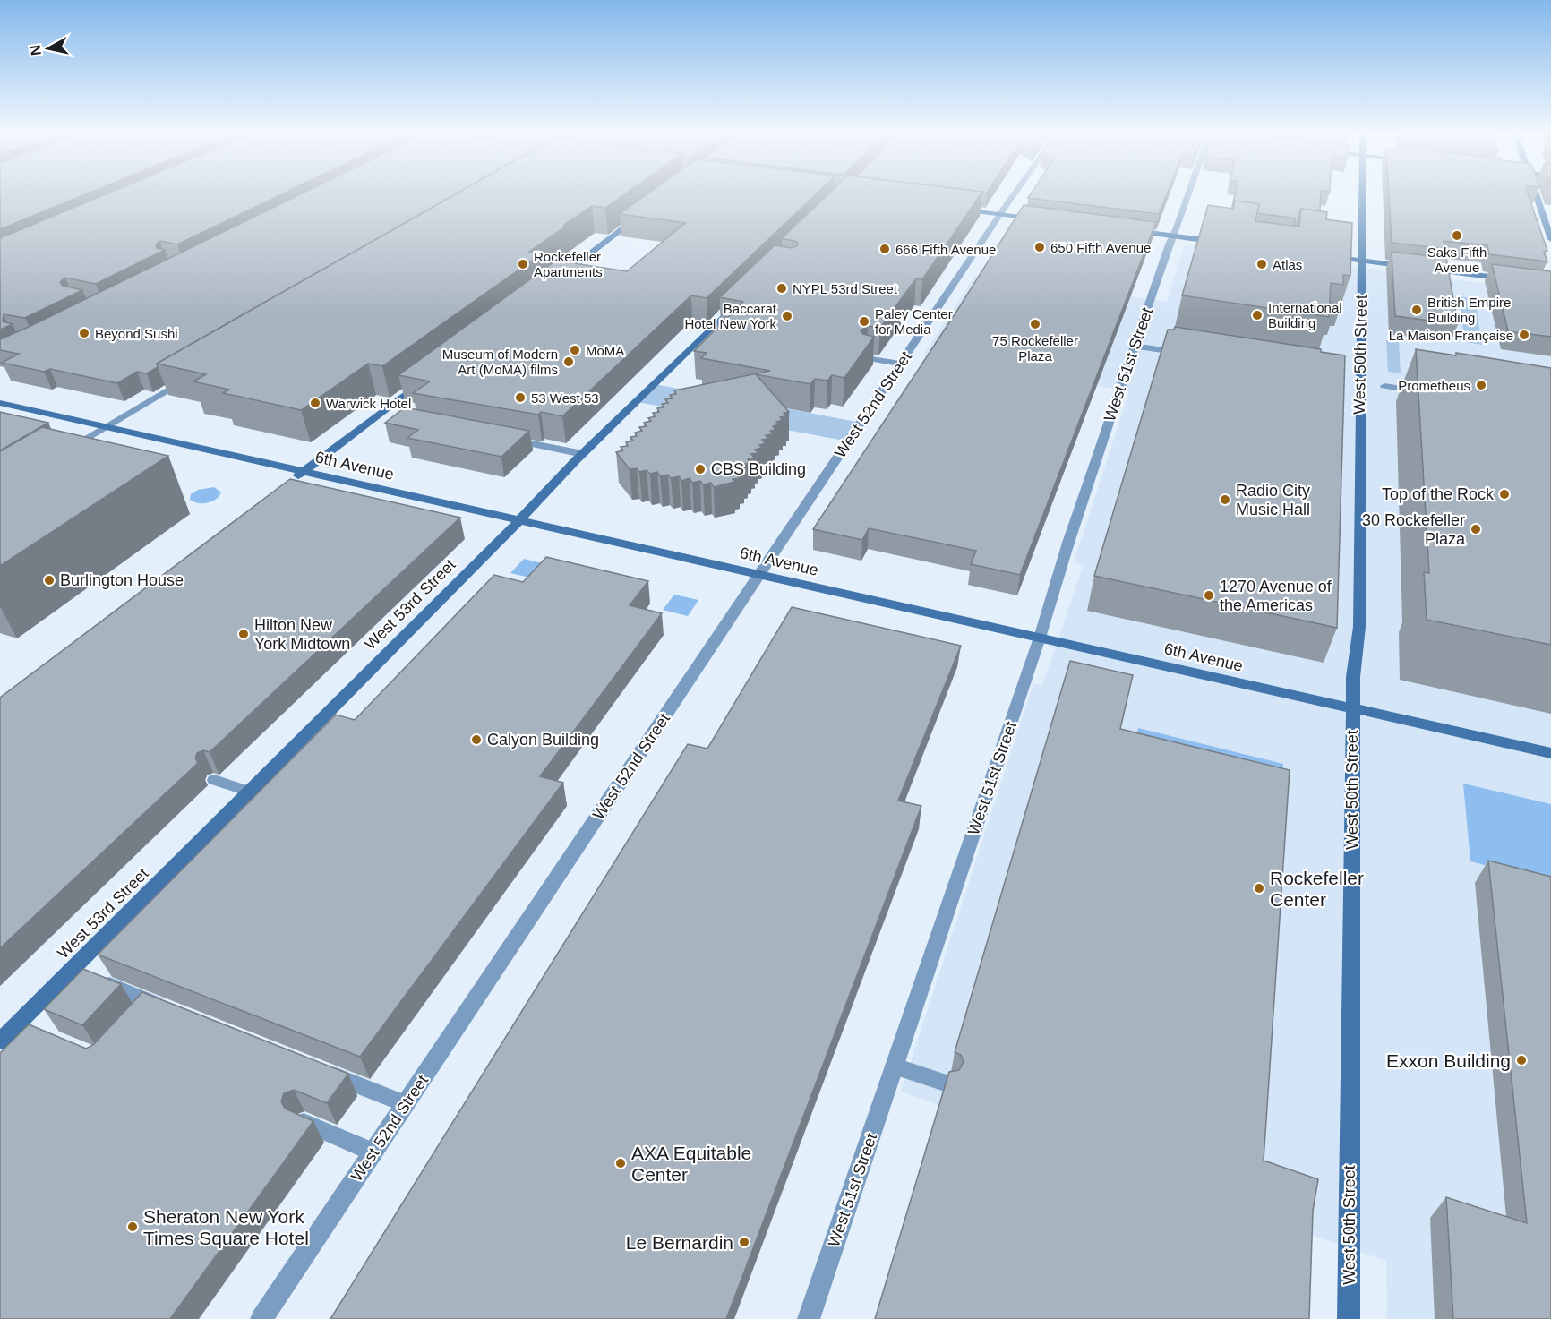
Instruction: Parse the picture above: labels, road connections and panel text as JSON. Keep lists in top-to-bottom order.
{
  "streets": {
    "main road": ["West 50th Street", "6th Avenue", "West 53rd Street"],
    "street": ["West 51st Street", "West 52nd Street"]
  },
  "crossings": [
    ["West 50th Street", "6th Avenue"],
    ["West 51st Street", "6th Avenue"],
    ["West 52nd Street", "6th Avenue"],
    ["6th Avenue", "West 53rd Street"]
  ],
  "places": [
    "Saks Fifth Avenue",
    "650 Fifth Avenue",
    "666 Fifth Avenue",
    "Rockefeller Apartments",
    "Atlas",
    "NYPL 53rd Street",
    "British Empire Building",
    "International Building",
    "Baccarat Hotel New York",
    "Paley Center for Media",
    "75 Rockefeller Plaza",
    "Beyond Sushi",
    "La Maison Française",
    "MoMA",
    "Museum of Modern Art (MoMA) films",
    "Prometheus",
    "53 West 53",
    "Warwick Hotel",
    "CBS Building",
    "Top of the Rock",
    "Radio City Music Hall",
    "30 Rockefeller Plaza",
    "Burlington House",
    "1270 Avenue of the Americas",
    "Hilton New York Midtown",
    "Calyon Building",
    "Rockefeller Center",
    "Exxon Building",
    "AXA Equitable Center",
    "Sheraton New York Times Square Hotel",
    "Le Bernardin"
  ],
  "north": "left"
}
